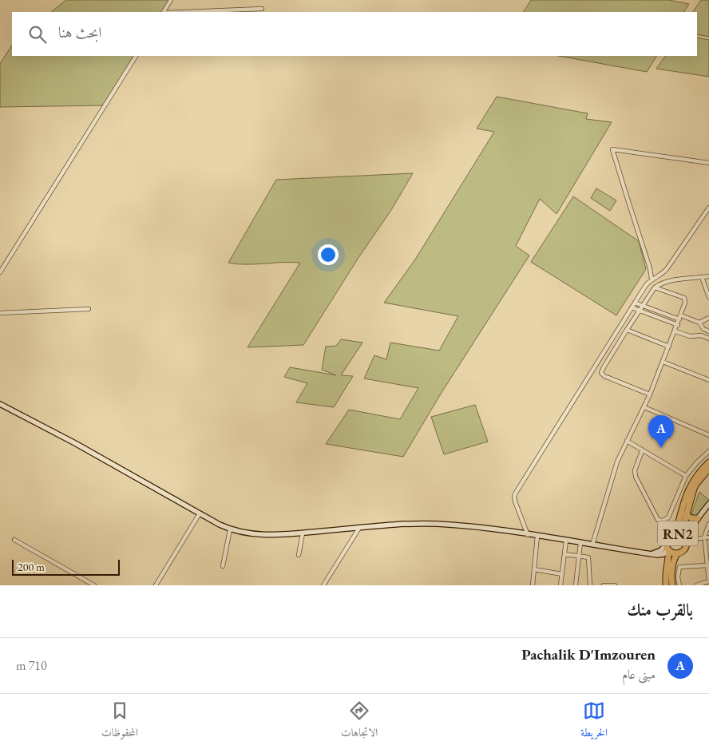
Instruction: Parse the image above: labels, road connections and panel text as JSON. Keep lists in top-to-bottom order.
{
  "streets": {
    "highway": ["RN2"]
  },
  "scale_bar": "200 m",
  "page": {
    "search": "ابحث هنا",
    "pins": "A",
    "scale": "200 m",
    "heading": "بالقرب منك",
    "list": [
      {
        "mark": "A",
        "name": "Pachalik D'Imzouren",
        "note": "مبنى عام",
        "value": "710 m"
      }
    ],
    "nav": ["الخريطة", "الاتجاهات", "المحفوظات"]
  }
}
